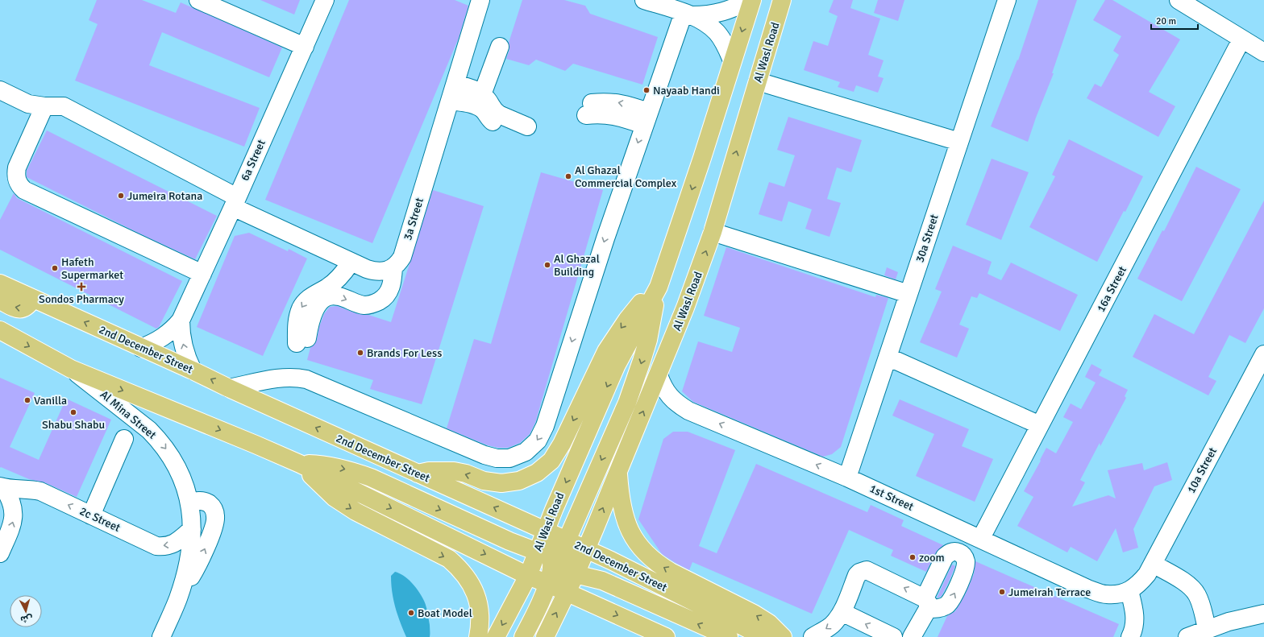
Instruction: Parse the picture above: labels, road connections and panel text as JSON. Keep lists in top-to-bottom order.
{
  "streets": {
    "main road": ["Al Wasl Road", "2nd December Street"],
    "street": [
      "6a Street",
      "3a Street",
      "30a Street",
      "16a Street",
      "Al Mina Street",
      "10a Street",
      "1st Street",
      "2c Street"
    ]
  },
  "crossings": [
    ["Al Wasl Road", "2nd December Street"],
    ["Al Wasl Road", "1st Street"],
    ["6a Street", "2nd December Street"],
    ["30a Street", "1st Street"],
    ["16a Street", "1st Street"],
    ["Al Mina Street", "2c Street"],
    ["10a Street", "1st Street"]
  ],
  "one_way": ["1st Street"],
  "places": {
    "other": [
      "Nayaab Handi",
      "Al Ghazal Commercial Complex",
      "Jumeira Rotana",
      "Al Ghazal Building",
      "Hafeth Supermarket",
      "Brands For Less",
      "Vanilla",
      "Shabu Shabu",
      "zoom",
      "Jumeirah Terrace",
      "Boat Model"
    ],
    "health": ["Sondos Pharmacy"]
  },
  "scale_bar": "20 m",
  "north": "bottom"
}
